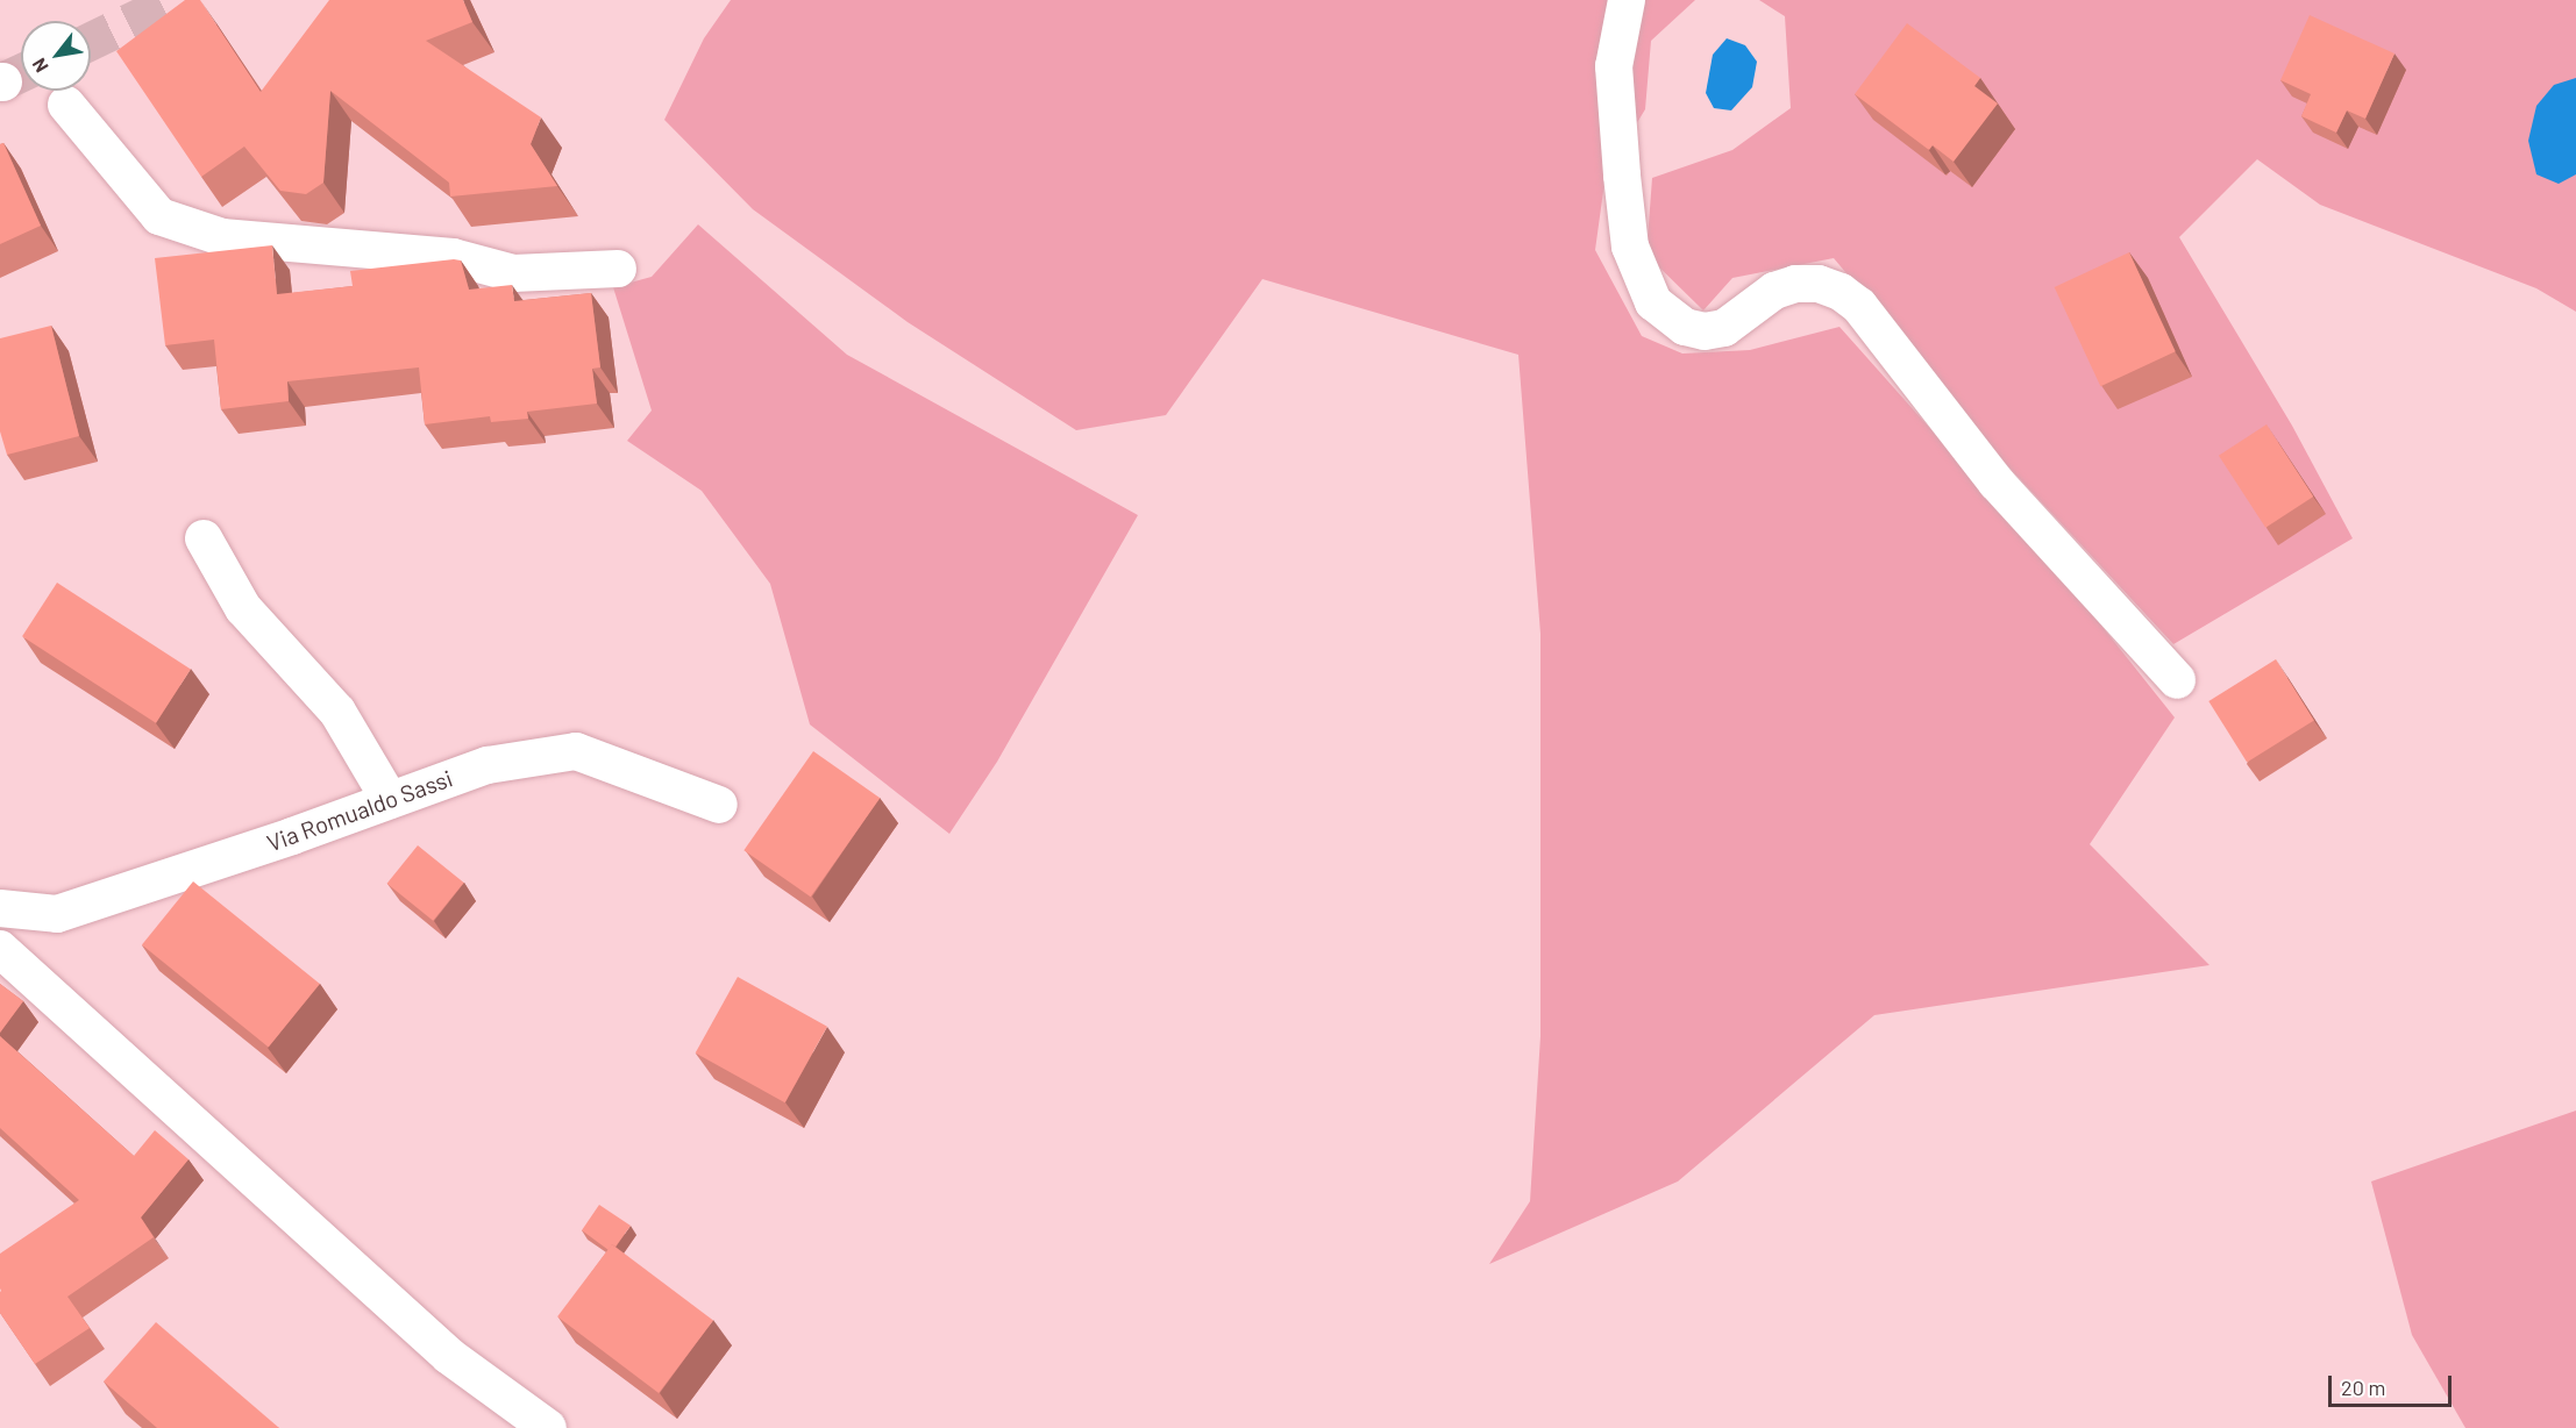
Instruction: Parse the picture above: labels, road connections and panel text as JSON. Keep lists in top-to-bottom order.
{
  "streets": {
    "street": ["Via Romualdo Sassi"]
  },
  "scale_bar": "20 m",
  "north": "bottom left"
}
